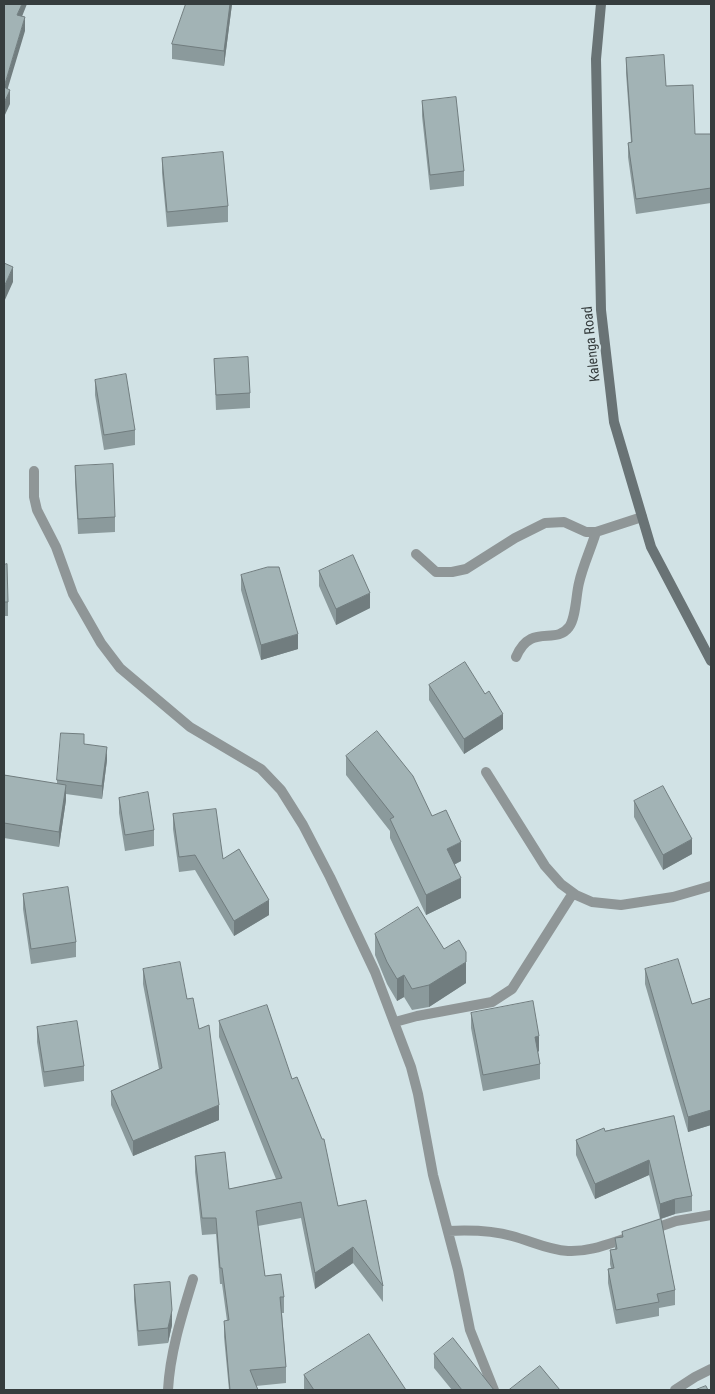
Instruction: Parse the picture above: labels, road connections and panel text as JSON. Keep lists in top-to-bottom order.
{
  "streets": {
    "main road": ["Kalenga Road"]
  }
}
